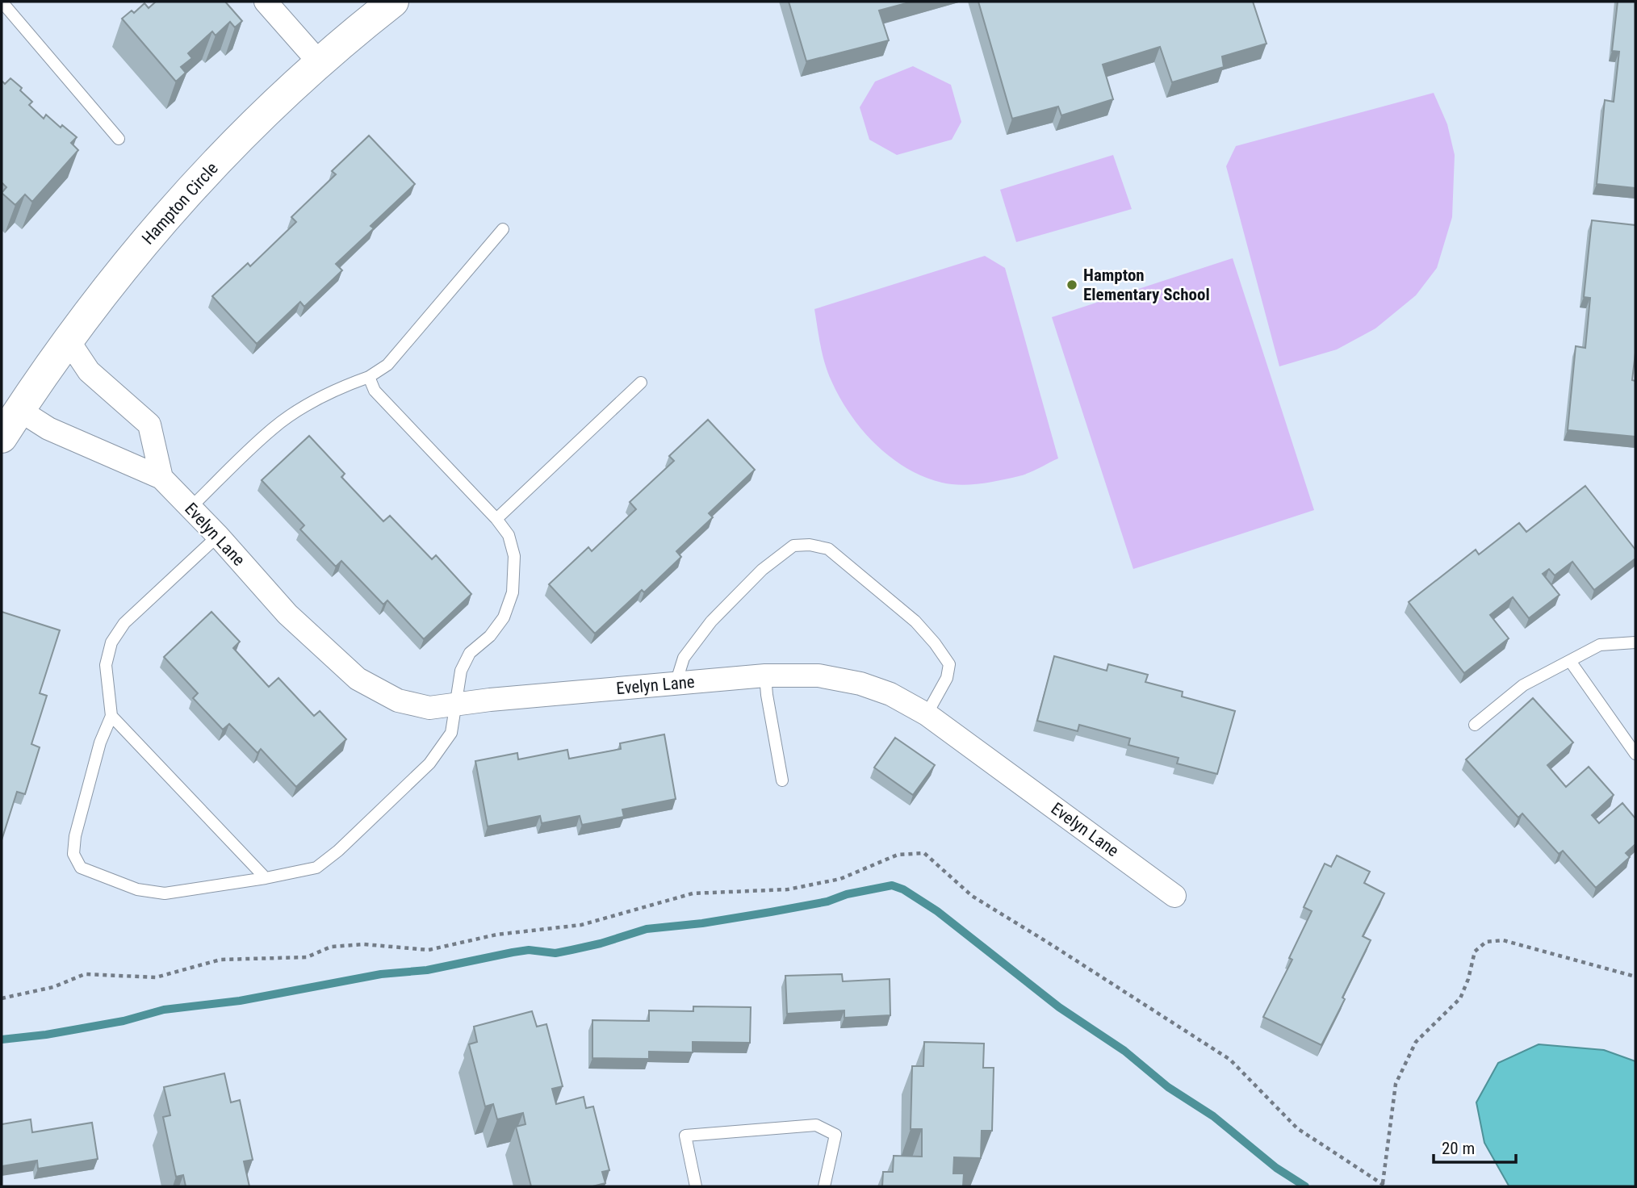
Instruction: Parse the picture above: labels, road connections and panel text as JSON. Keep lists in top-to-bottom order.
{
  "streets": {
    "street": ["Hampton Circle", "Evelyn Lane"]
  },
  "crossings": [
    ["Hampton Circle", "Evelyn Lane"]
  ],
  "places": ["Hampton Elementary School"],
  "scale_bar": "20 m"
}
